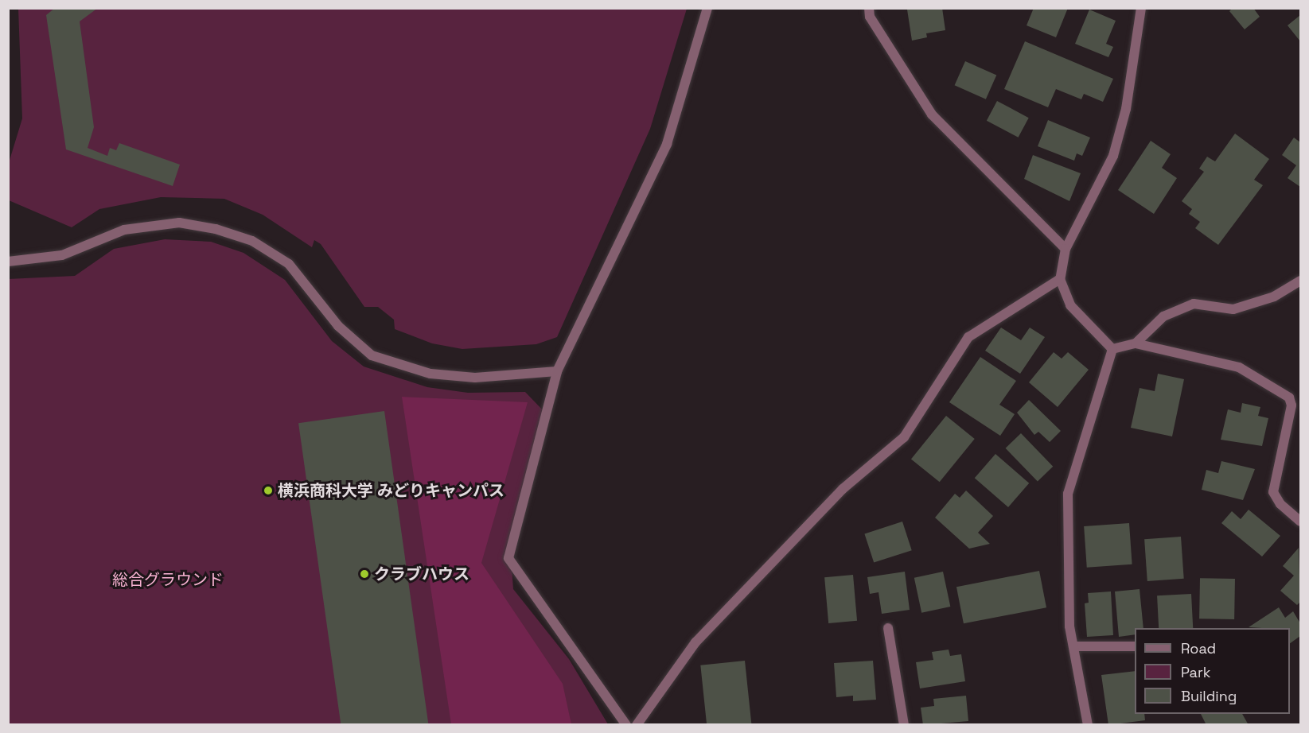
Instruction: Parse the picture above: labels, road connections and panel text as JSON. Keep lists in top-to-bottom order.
{
  "parks": ["総合グラウンド"],
  "places": ["横浜商科大学 みどりキャンパス", "クラブハウス"],
  "legend": ["Road", "Park", "Building"]
}
